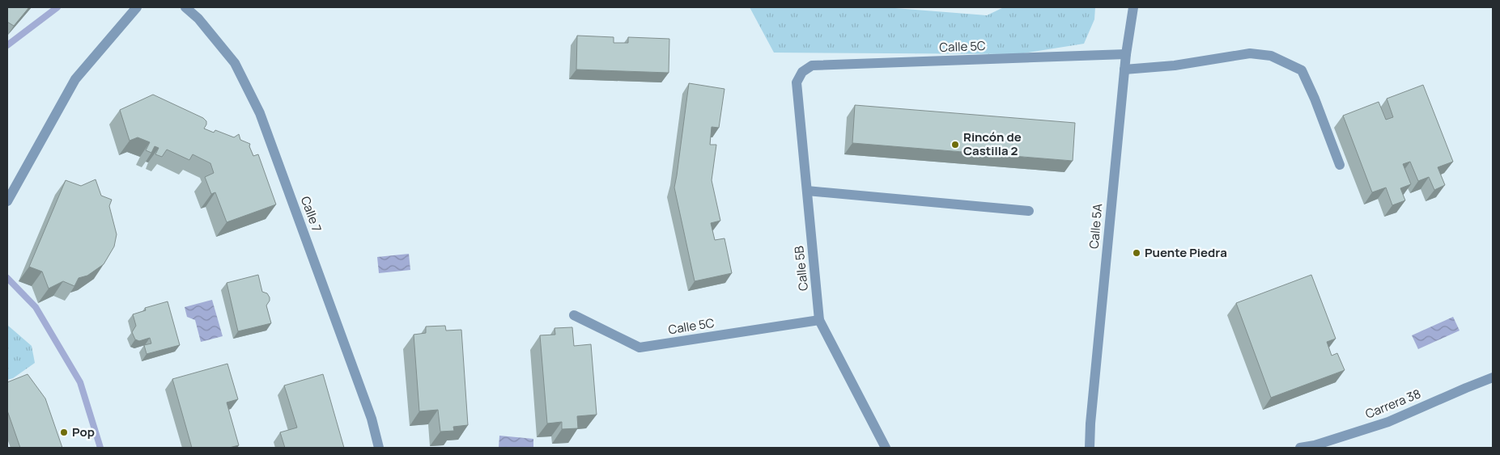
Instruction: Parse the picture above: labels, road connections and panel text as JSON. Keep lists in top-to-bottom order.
{
  "streets": {
    "street": [
      "Calle 5C",
      "Calle 7",
      "Calle 5A",
      "Calle 5B",
      "Carrera 38"
    ]
  },
  "crossings": [
    ["Calle 5C", "Calle 5A"],
    ["Calle 5C", "Calle 5B"]
  ],
  "places": ["Rincón de Castilla 2", "Puente Piedra", "Pop"]
}
